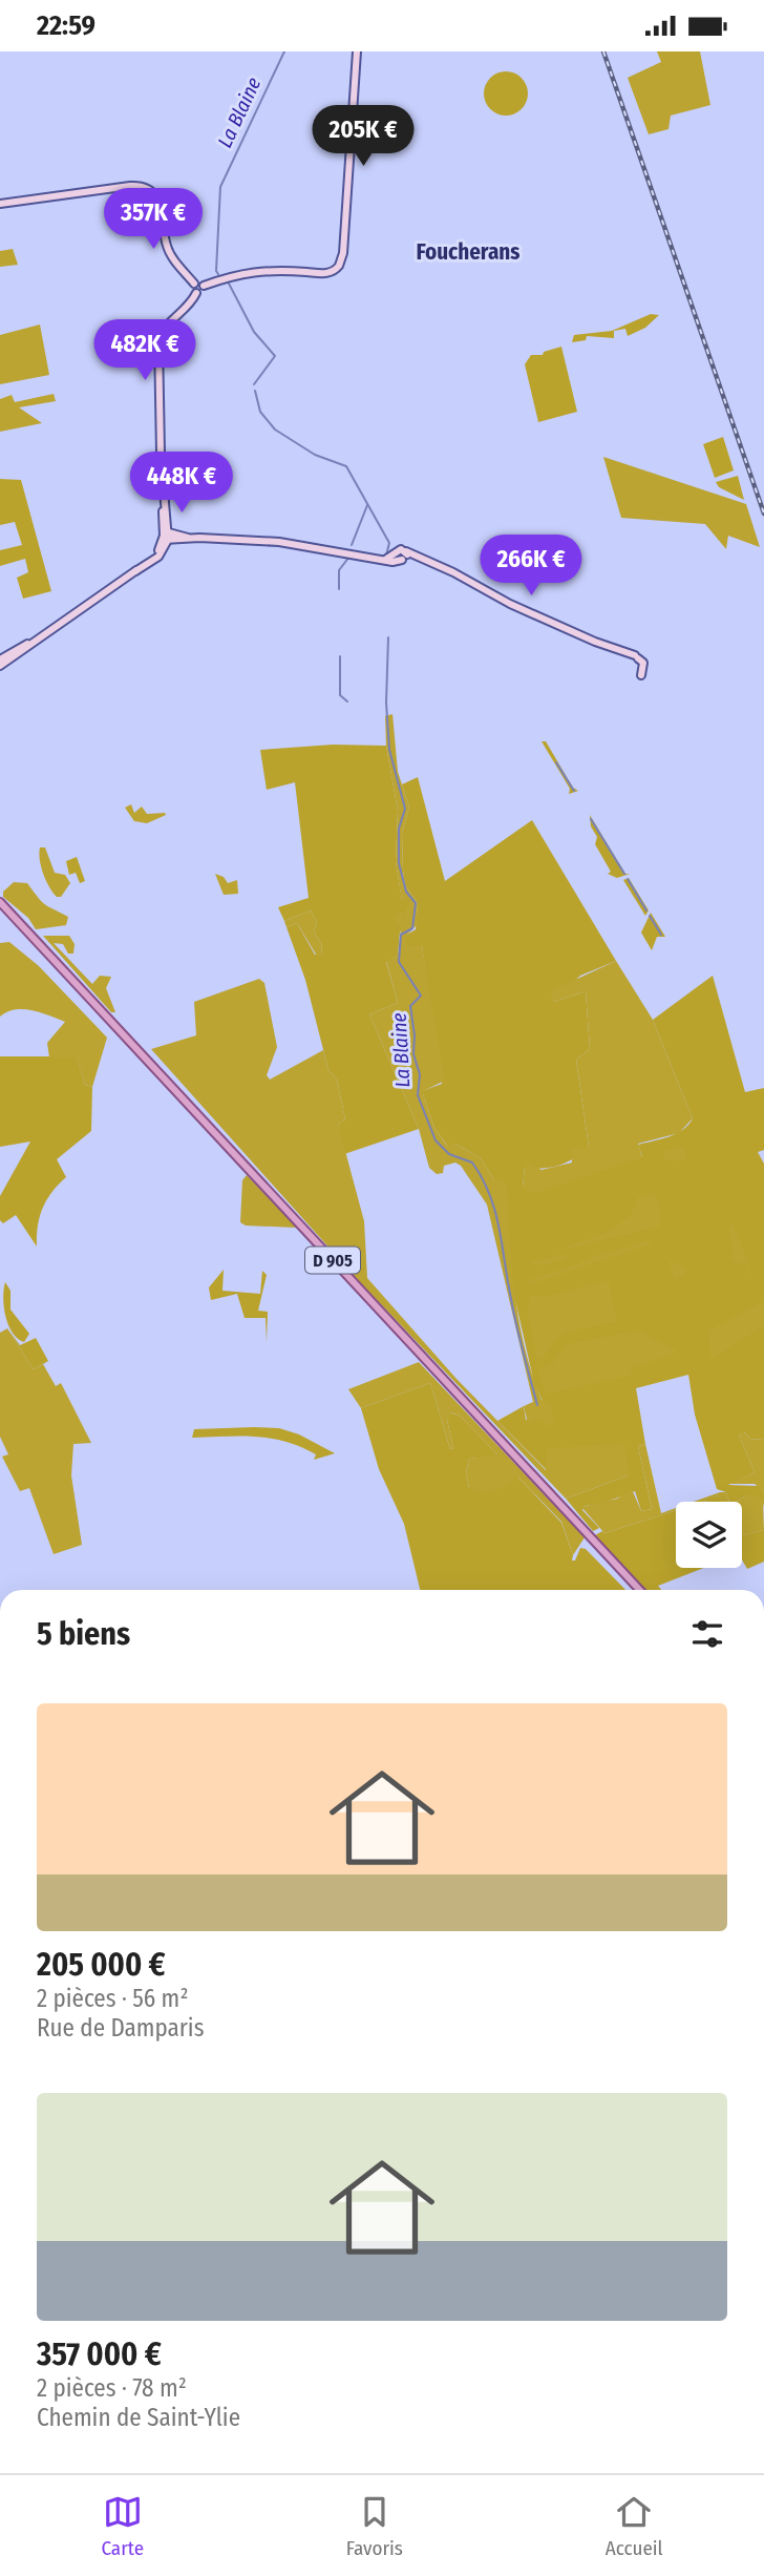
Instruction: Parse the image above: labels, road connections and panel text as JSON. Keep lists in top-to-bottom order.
{
  "streets": {
    "main road": ["D 905"]
  },
  "districts": ["Foucherans"],
  "water": ["La Blaine"],
  "page": {
    "status": "22:59",
    "price": [
      "205K €",
      "357K €",
      "482K €",
      "448K €",
      "266K €"
    ],
    "heading": "5 biens",
    "list": [
      {
        "name": "205 000 €",
        "note": "2 pièces · 56 m² · Rue de Damparis"
      },
      {
        "name": "357 000 €",
        "note": "2 pièces · 78 m² · Chemin de Saint-Ylie"
      }
    ],
    "tabs": ["Carte", "Favoris", "Accueil"]
  }
}
